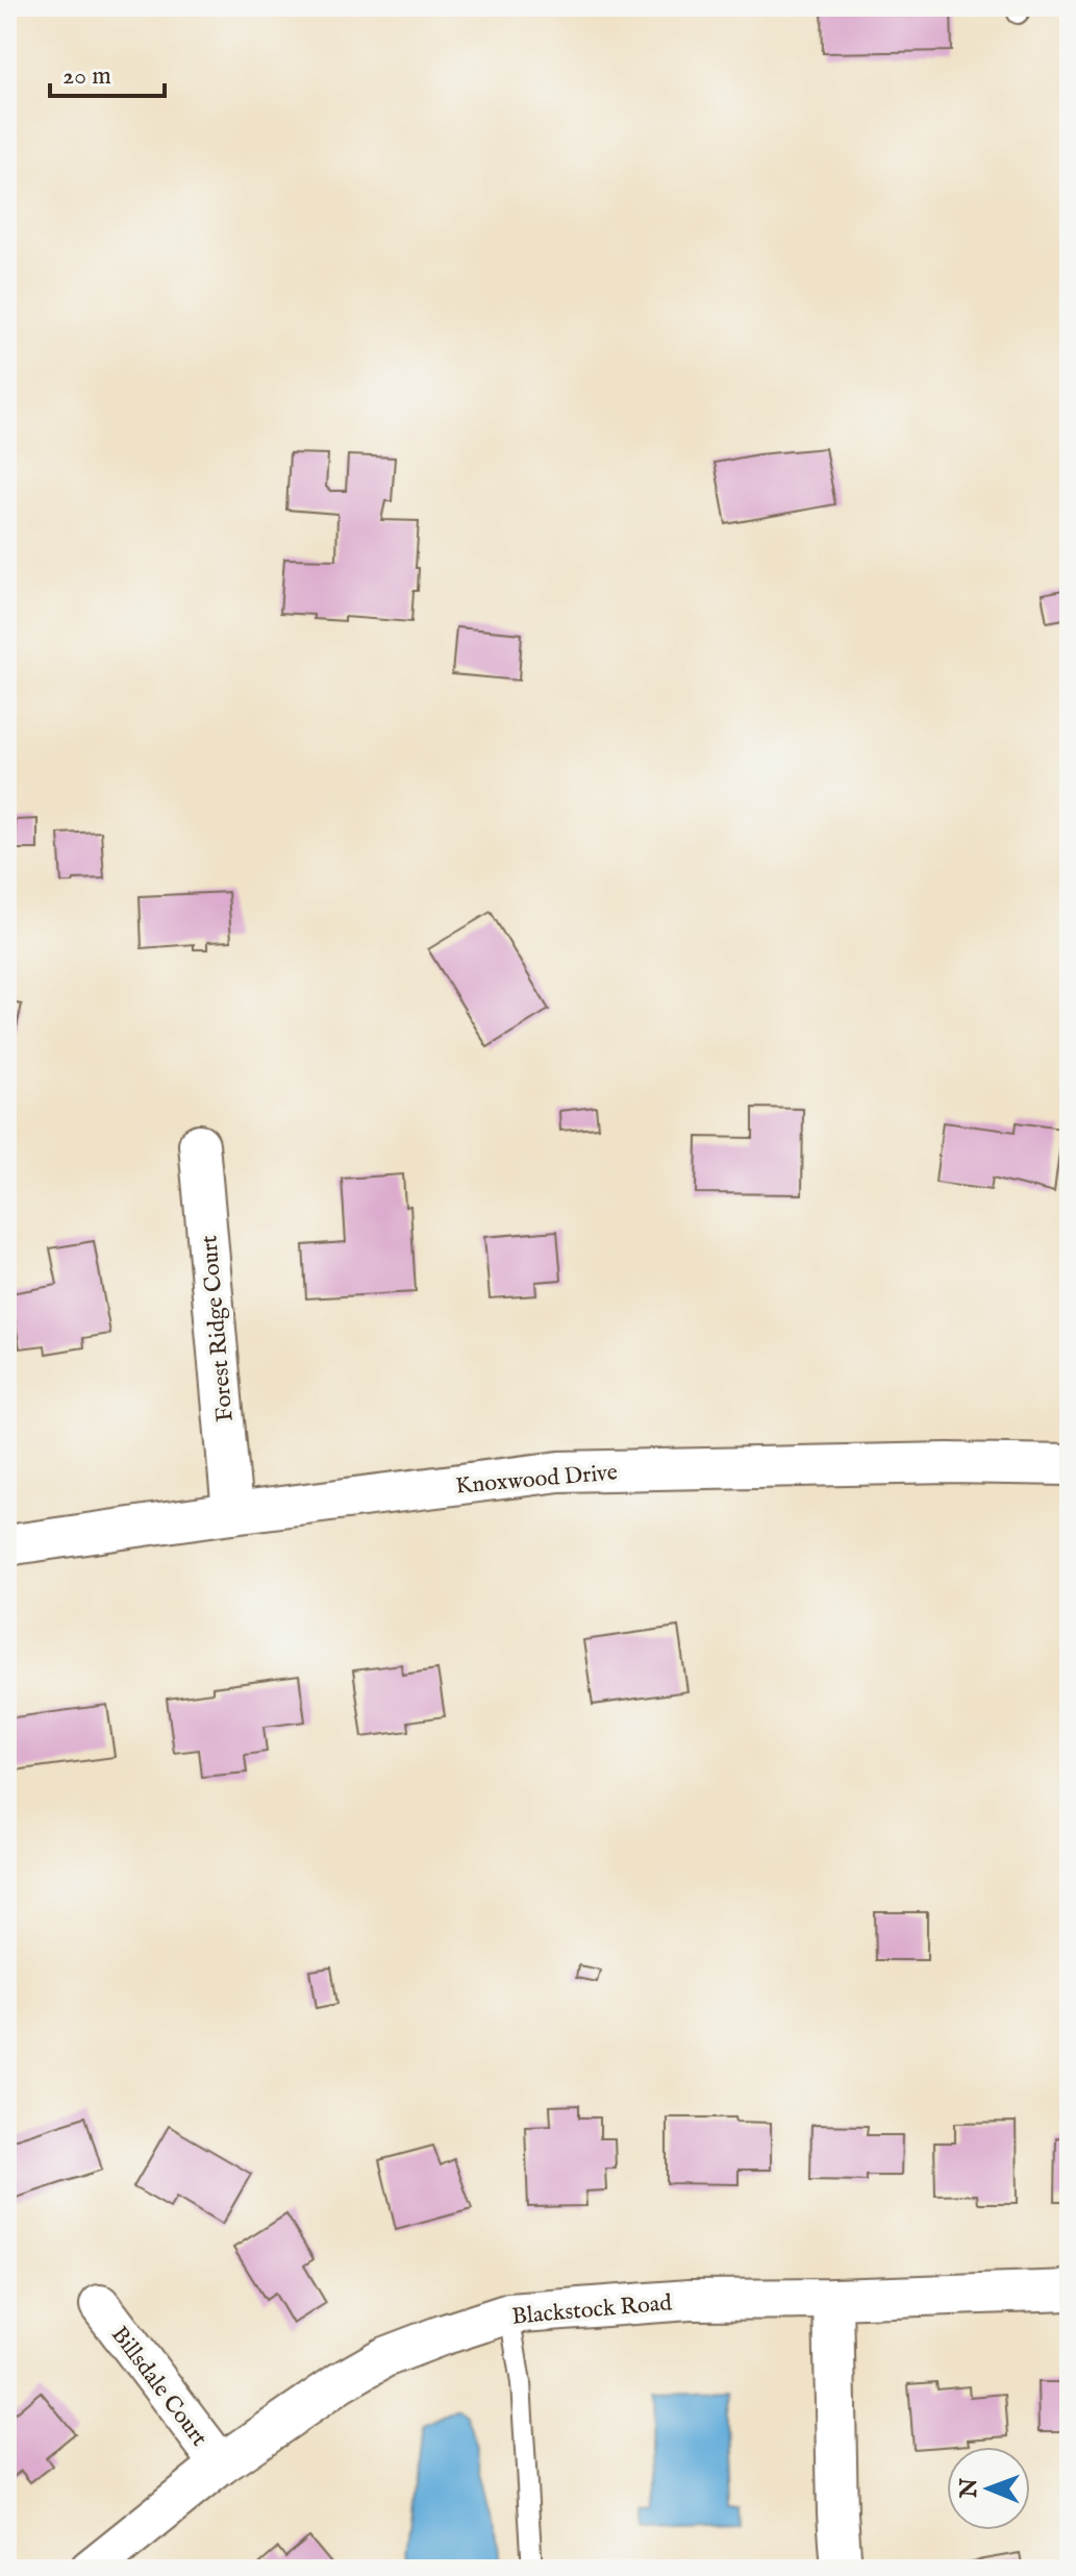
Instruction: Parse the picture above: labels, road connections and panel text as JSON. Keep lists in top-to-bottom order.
{
  "streets": {
    "street": [
      "Forest Ridge Court",
      "Knoxwood Drive",
      "Blackstock Road",
      "Billsdale Court"
    ]
  },
  "crossings": [
    ["Forest Ridge Court", "Knoxwood Drive"],
    ["Blackstock Road", "Billsdale Court"]
  ],
  "scale_bar": "20 m",
  "north": "left"
}
